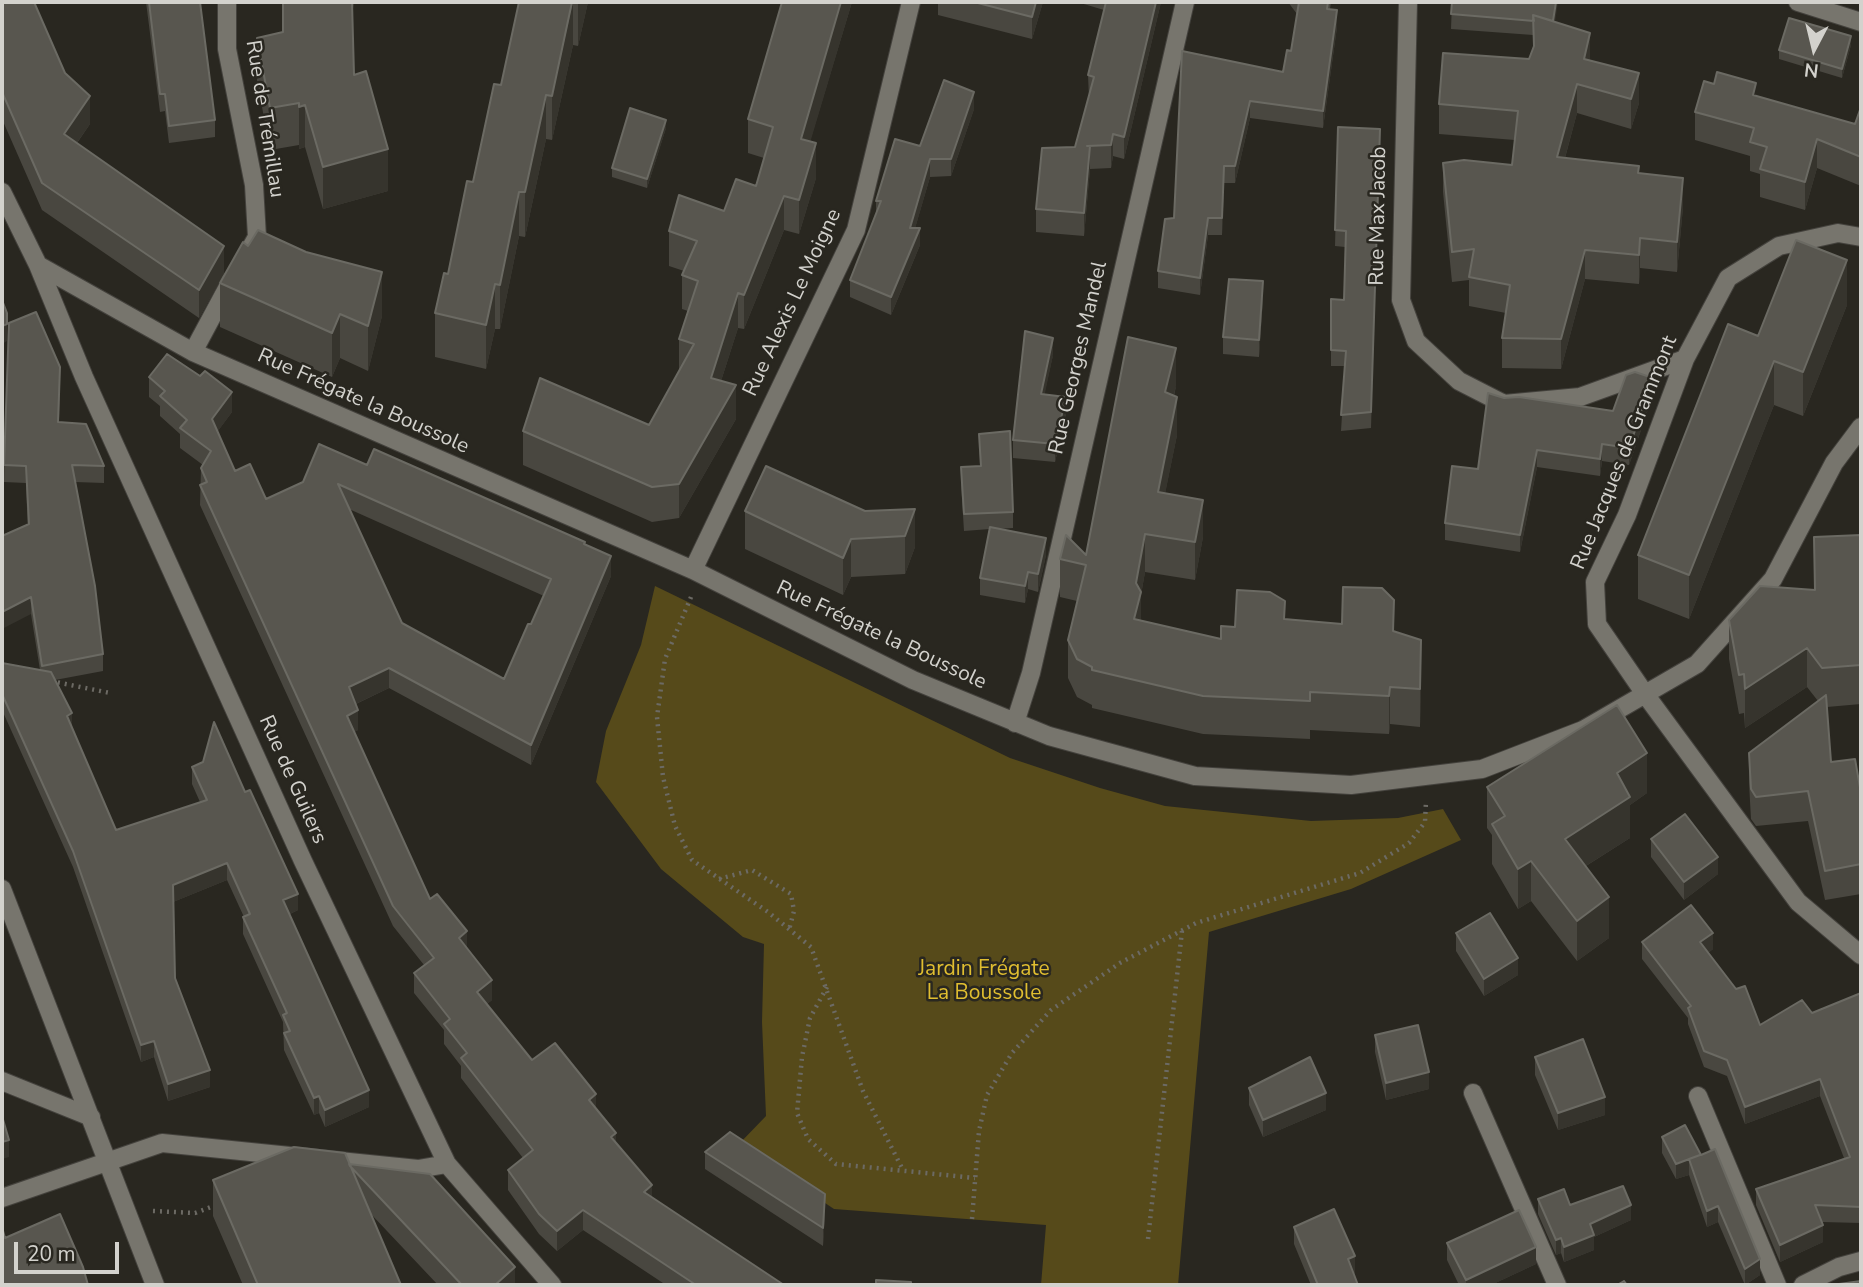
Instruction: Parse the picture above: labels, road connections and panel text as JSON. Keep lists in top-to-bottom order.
{
  "streets": {
    "street": [
      "Rue de Trémillau",
      "Rue Max Jacob",
      "Rue Alexis Le Moigne",
      "Rue Georges Mandel",
      "Rue Frégate la Boussole",
      "Rue Jacques de Grammont",
      "Rue de Guilers"
    ]
  },
  "crossings": [
    ["Rue de Trémillau", "Rue Frégate la Boussole"],
    ["Rue Max Jacob", "Rue Jacques de Grammont"],
    ["Rue Alexis Le Moigne", "Rue Frégate la Boussole"],
    ["Rue Georges Mandel", "Rue Frégate la Boussole"],
    ["Rue Frégate la Boussole", "Rue Jacques de Grammont"],
    ["Rue Frégate la Boussole", "Rue de Guilers"]
  ],
  "parks": ["Jardin Frégate La Boussole"],
  "scale_bar": "20 m",
  "north": "bottom"
}
